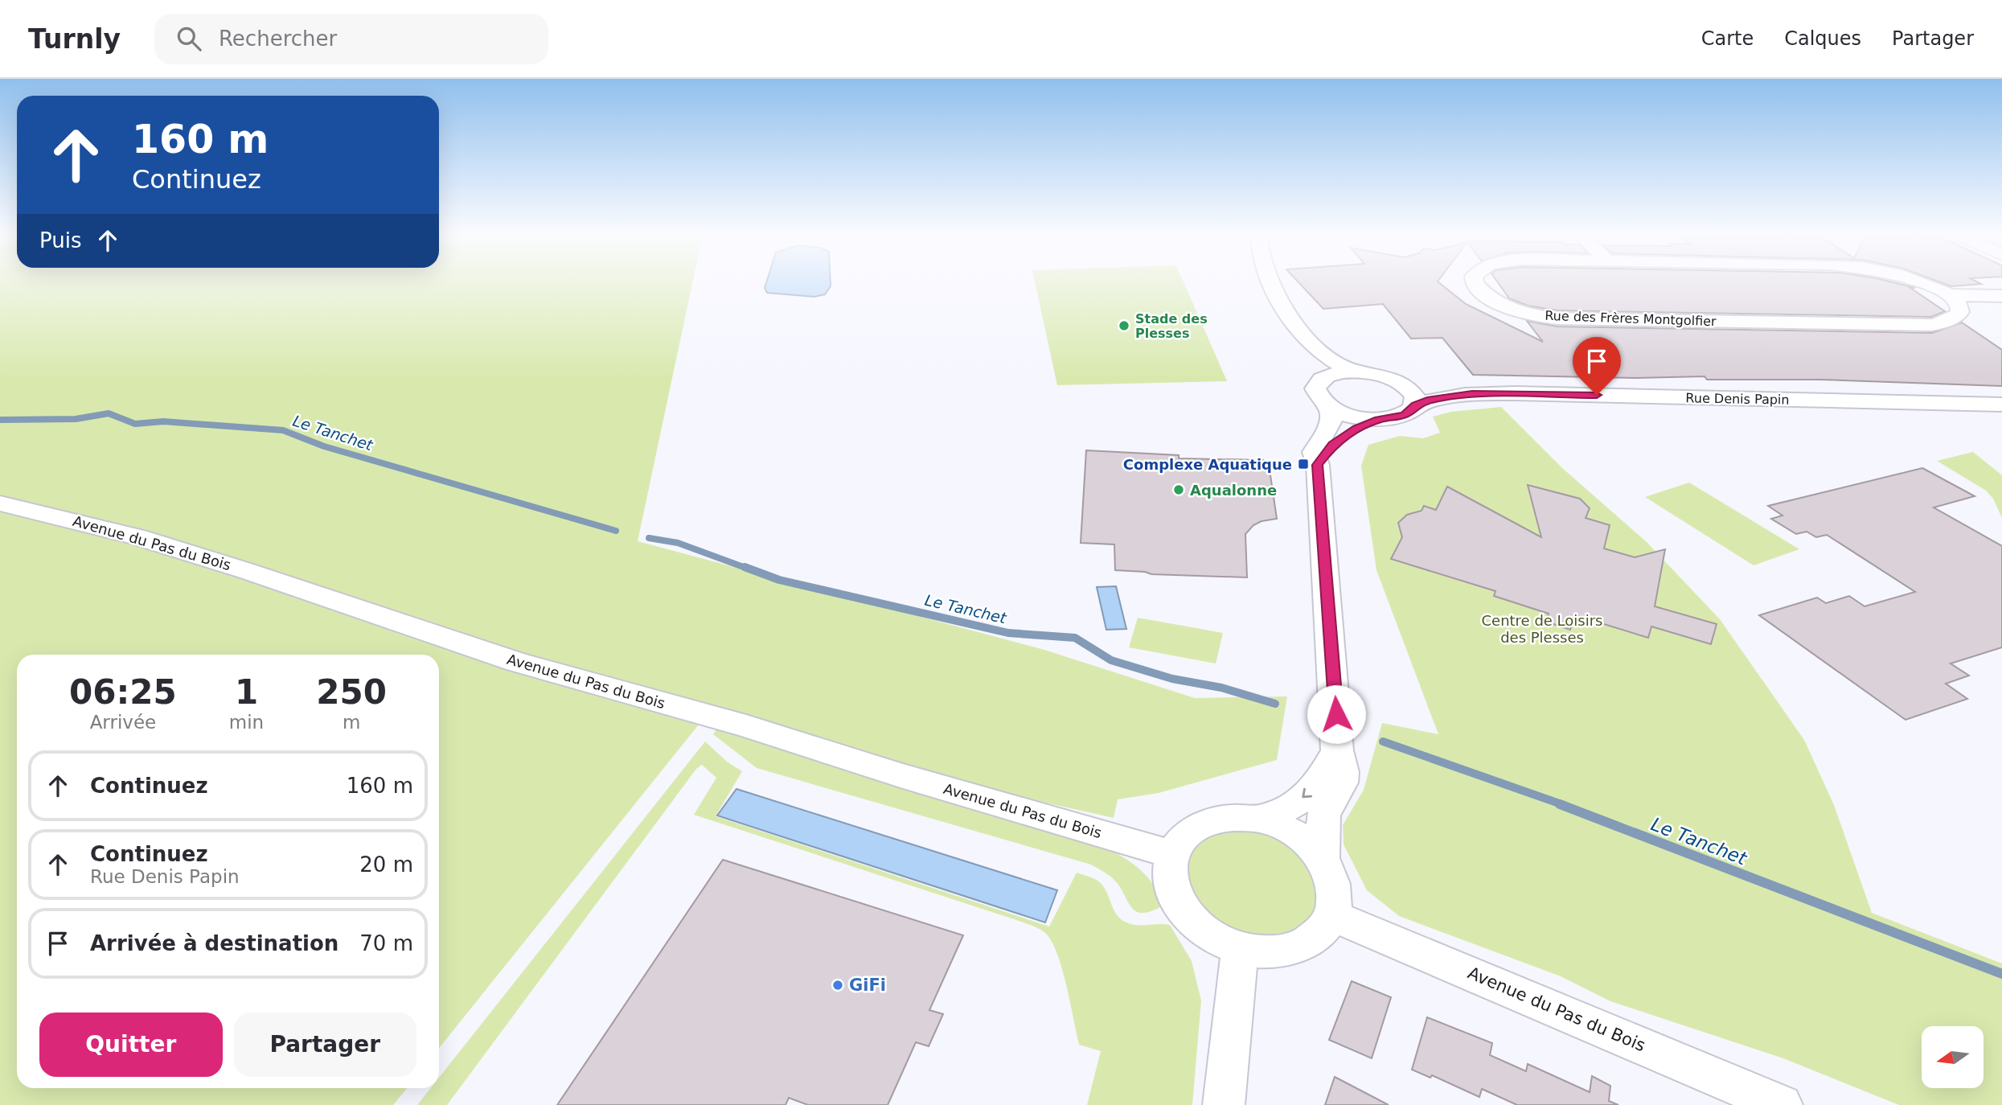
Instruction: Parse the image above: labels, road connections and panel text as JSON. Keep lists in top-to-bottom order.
{
  "streets": {
    "street": ["Rue des Frères Montgolfier", "Rue Denis Papin", "Avenue du Pas du Bois"]
  },
  "water": ["Le Tanchet"],
  "parks": ["Centre de Loisirs des Plesses"],
  "places": {
    "other": ["Stade des Plesses", "Aqualonne", "GiFi"],
    "transit": ["Complexe Aquatique"]
  },
  "north": "left",
  "page": {
    "header": "Turnly",
    "search": "Rechercher",
    "nav": ["Carte", "Calques", "Partager"],
    "turn": ["160 m", "Continuez"],
    "then": "Puis",
    "eta": [
      "06:25",
      "Arrivée",
      "1",
      "min",
      "250",
      "m"
    ],
    "list": [
      {
        "name": "Continuez",
        "value": "160 m"
      },
      {
        "name": "Continuez",
        "note": "Rue Denis Papin",
        "value": "20 m"
      },
      {
        "name": "Arrivée à destination",
        "value": "70 m"
      }
    ],
    "buttons": ["Quitter", "Partager"]
  }
}
